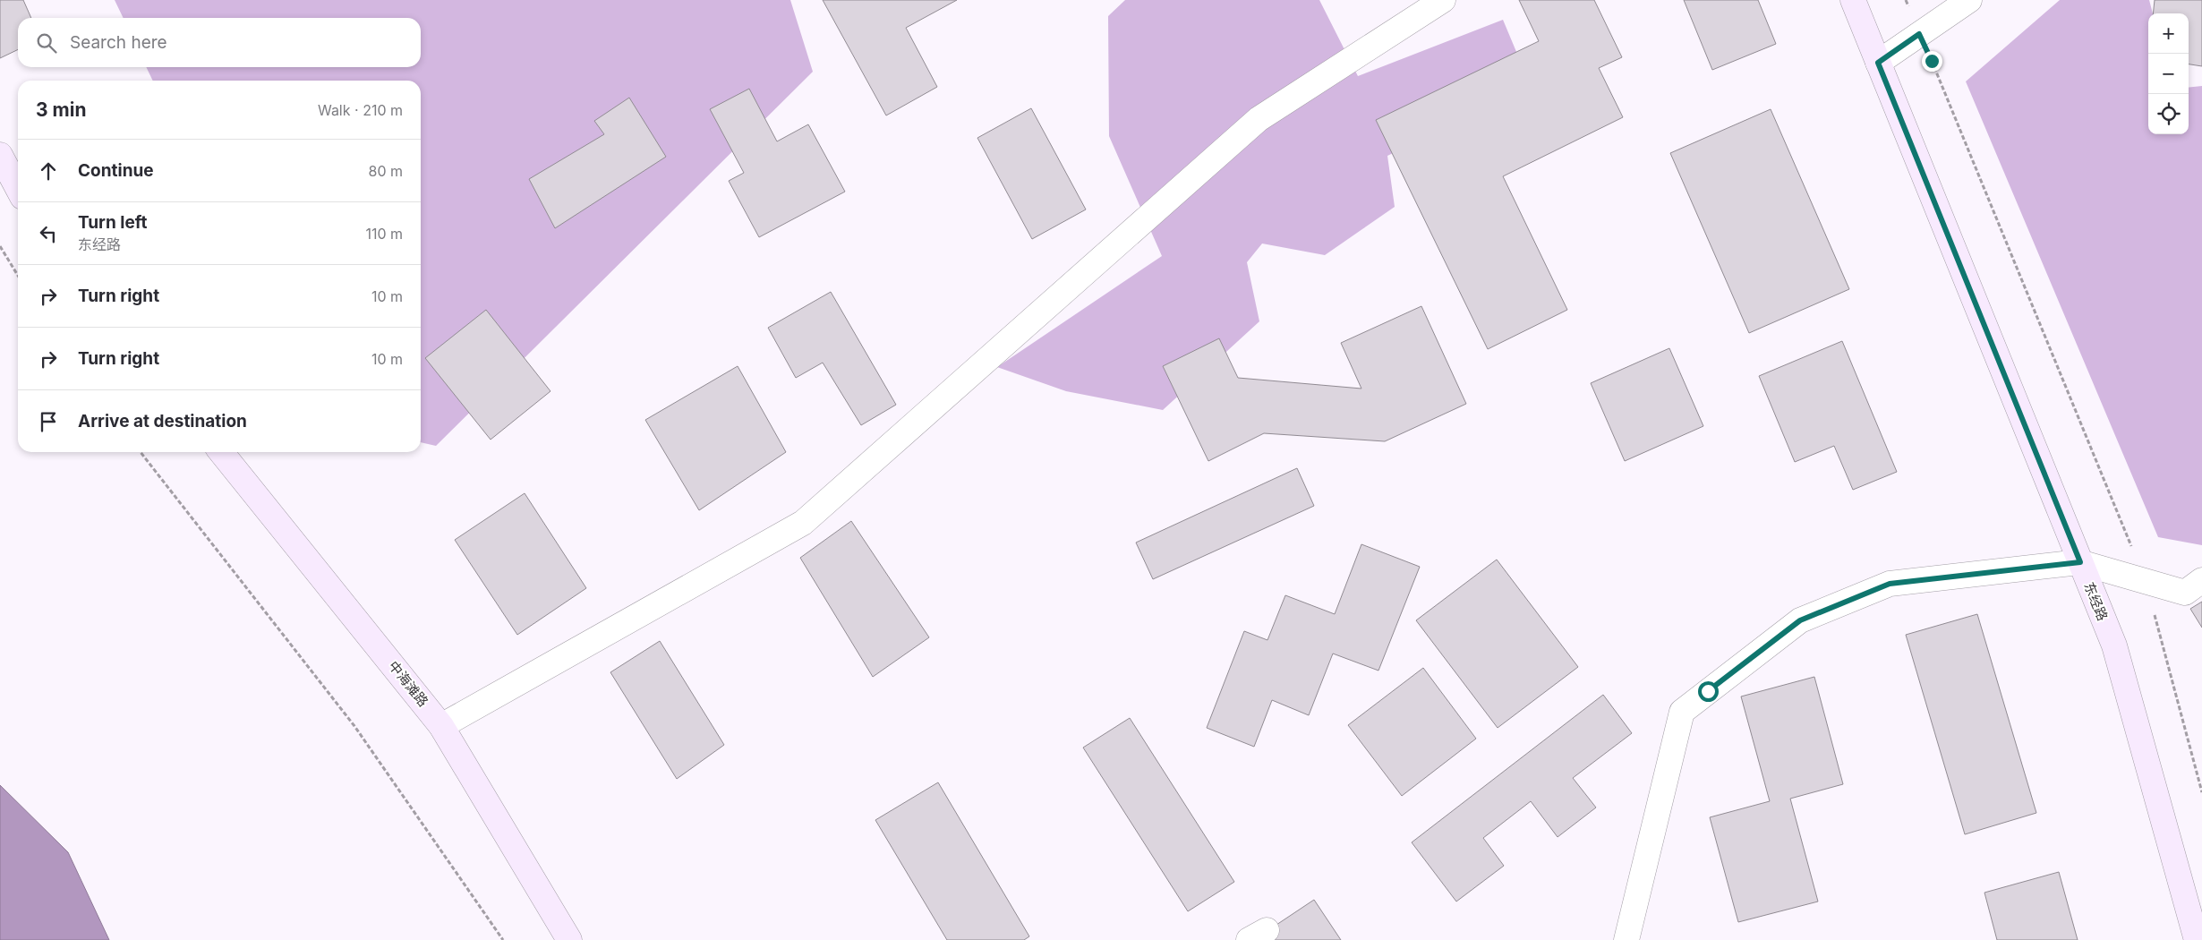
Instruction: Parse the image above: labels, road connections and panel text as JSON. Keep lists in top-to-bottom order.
{
  "streets": {
    "main road": ["东经路", "中海滩路"]
  },
  "page": {
    "map_buttons": ["+", "−"],
    "search": "Search here",
    "heading": ["3 min", "Walk · 210 m"],
    "list": [
      ["Continue", "80 m"],
      ["Turn left", "东经路", "110 m"],
      ["Turn right", "10 m"],
      ["Turn right", "10 m"],
      "Arrive at destination"
    ]
  }
}
